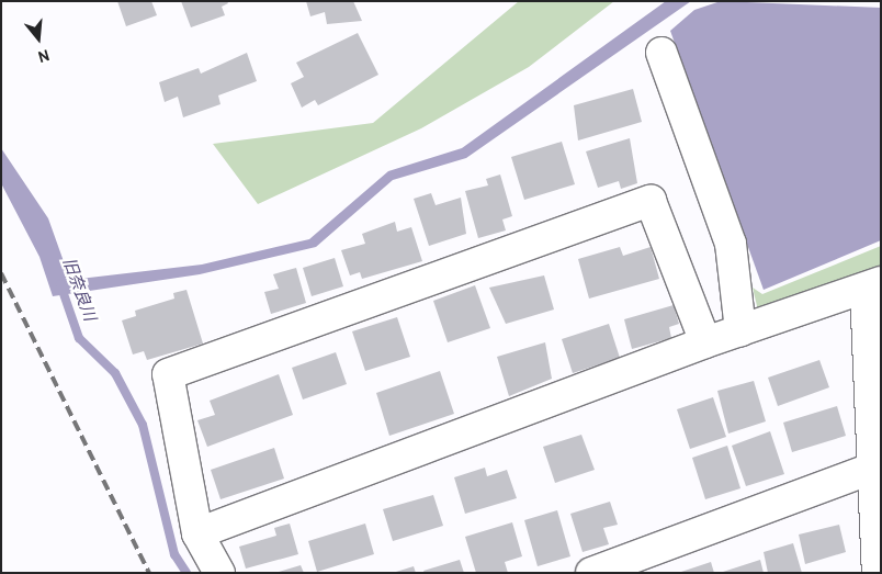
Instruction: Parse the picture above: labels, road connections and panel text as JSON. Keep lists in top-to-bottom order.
{
  "water": ["旧奈良川"],
  "north": "bottom"
}
